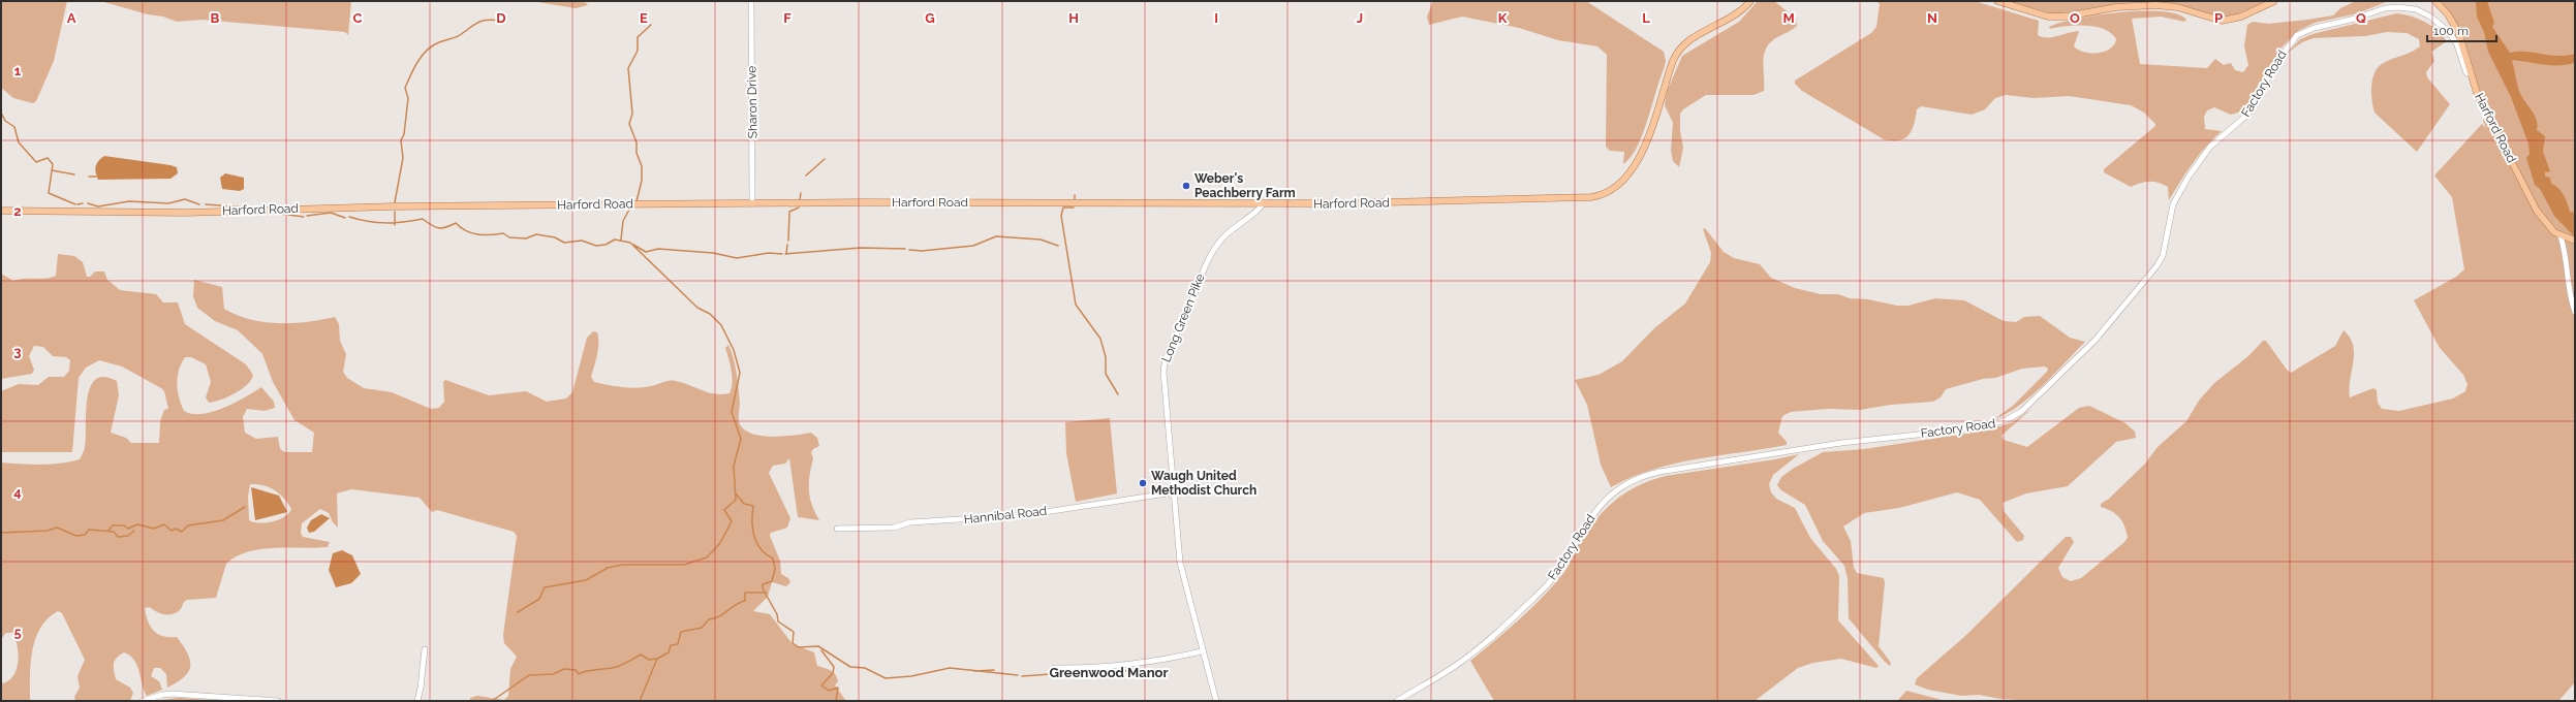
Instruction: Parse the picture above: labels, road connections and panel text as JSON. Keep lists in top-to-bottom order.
{
  "streets": {
    "main road": ["Harford Road"],
    "street": [
      "Factory Road",
      "Sharon Drive",
      "Long Green Pike",
      "Hannibal Road"
    ]
  },
  "crossings": [
    ["Factory Road", "Harford Road"],
    ["Sharon Drive", "Harford Road"],
    ["Harford Road", "Long Green Pike"],
    ["Long Green Pike", "Hannibal Road"]
  ],
  "districts": ["Greenwood Manor"],
  "places": ["Weber's Peachberry Farm", "Waugh United Methodist Church"],
  "scale_bar": "100 m",
  "grid": {
    "columns": [
      "A",
      "B",
      "C",
      "D",
      "E",
      "F",
      "G",
      "H",
      "I",
      "J",
      "K",
      "L",
      "M",
      "N",
      "O",
      "P",
      "Q"
    ],
    "rows": [
      "1",
      "2",
      "3",
      "4",
      "5"
    ]
  }
}
